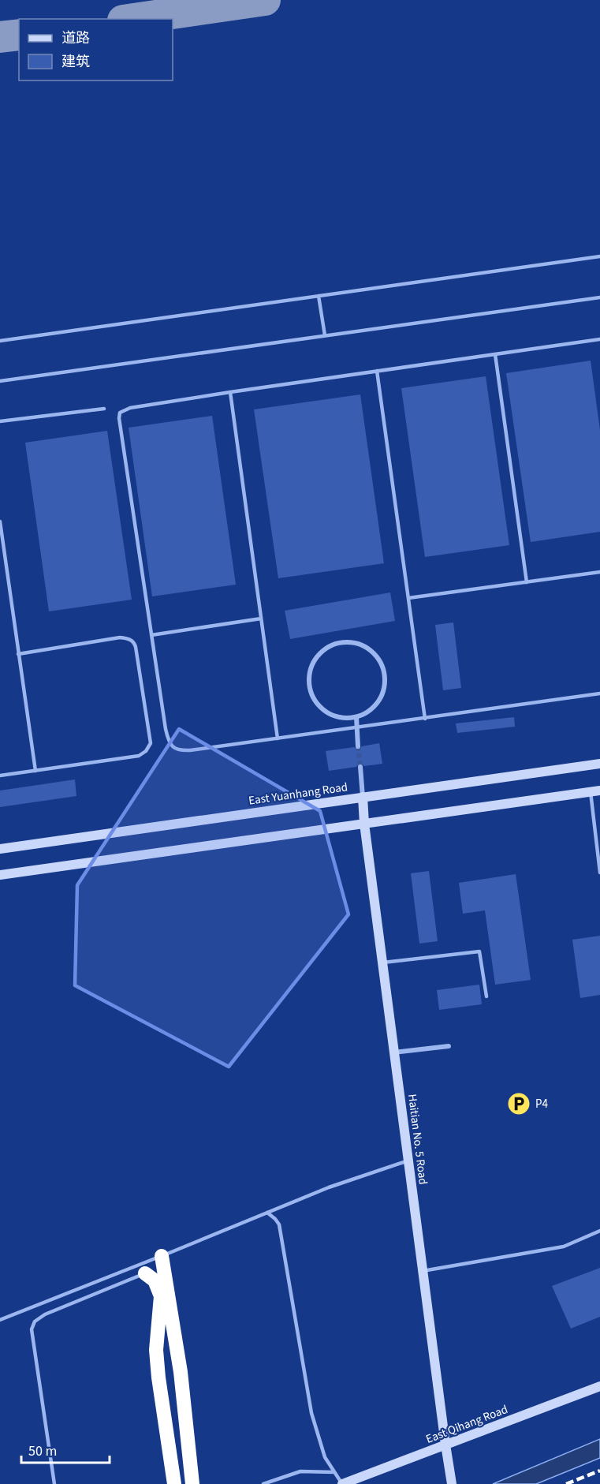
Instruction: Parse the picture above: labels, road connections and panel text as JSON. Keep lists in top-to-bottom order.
{
  "streets": {
    "street": ["East Yuanhang Road", "Haitian No. 5 Road", "East Qihang Road"]
  },
  "crossings": [
    ["East Yuanhang Road", "Haitian No. 5 Road"],
    ["Haitian No. 5 Road", "East Qihang Road"]
  ],
  "places": {
    "parking": ["P4"]
  },
  "legend": ["道路", "建筑"],
  "scale_bar": "50 m"
}
